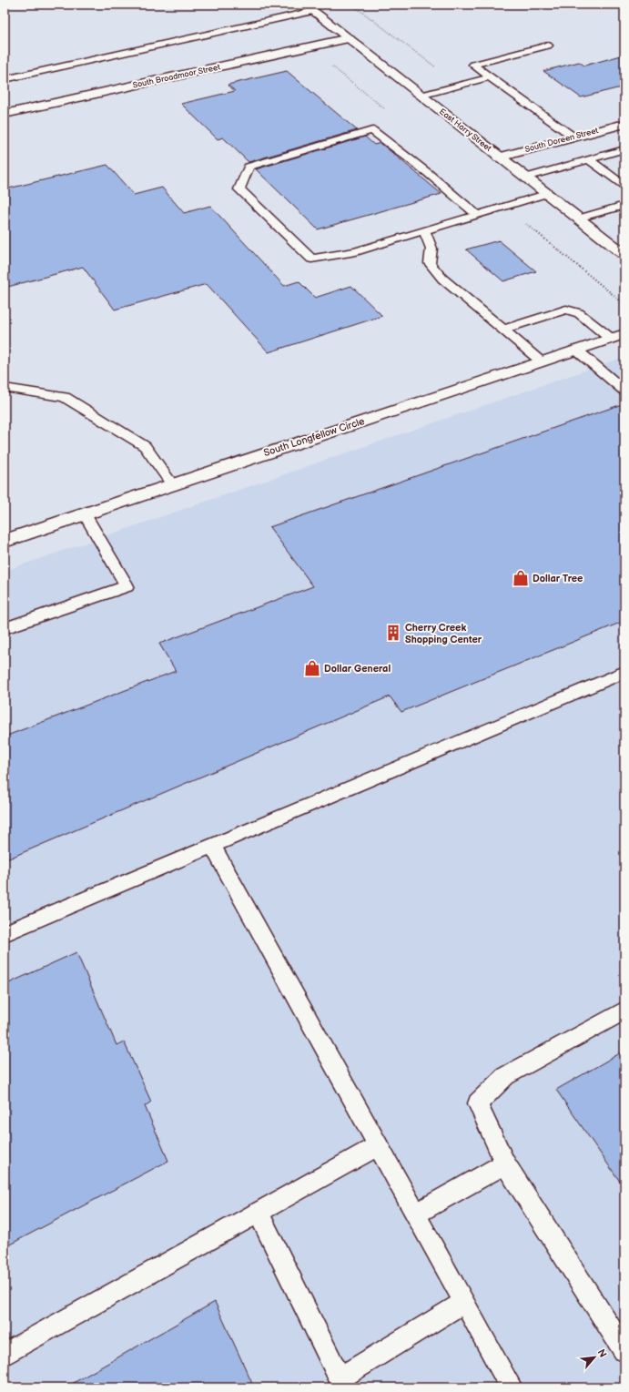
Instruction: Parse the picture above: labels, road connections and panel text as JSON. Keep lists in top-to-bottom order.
{
  "streets": {
    "street": [
      "South Broadmoor Street",
      "East Harry Street",
      "South Doreen Street",
      "South Longfellow Circle"
    ]
  },
  "crossings": [
    ["South Broadmoor Street", "East Harry Street"],
    ["East Harry Street", "South Doreen Street"]
  ],
  "places": {
    "shop": ["Dollar Tree", "Dollar General"],
    "building": ["Cherry Creek Shopping Center"]
  },
  "north": "top right"
}
